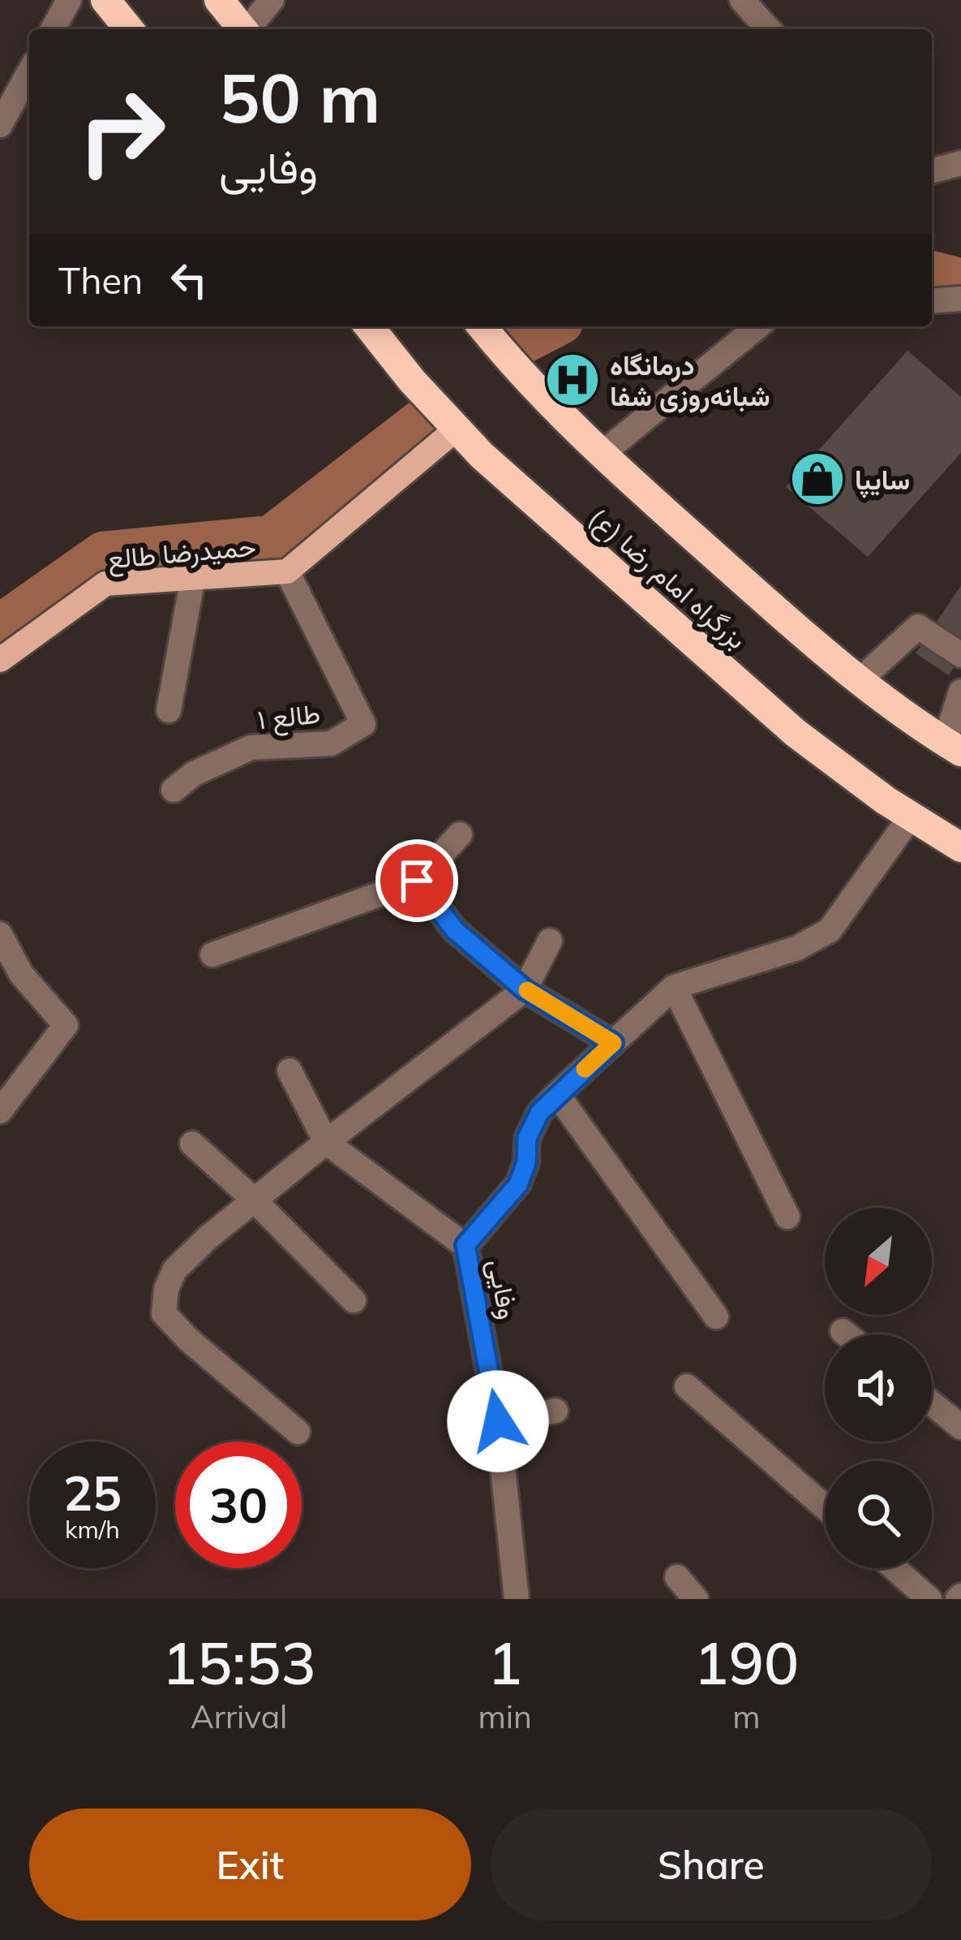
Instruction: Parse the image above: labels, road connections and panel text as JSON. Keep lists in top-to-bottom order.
{
  "streets": {
    "highway": ["بزرگراه امام رضا (ع)"],
    "main road": ["حمیدرضا طالع"],
    "street": ["طالع ۱", "وفایی"]
  },
  "crossings": [
    ["حمیدرضا طالع", "بزرگراه امام رضا (ع)"],
    ["حمیدرضا طالع", "طالع ۱"],
    ["بزرگراه امام رضا (ع)", "وفایی"]
  ],
  "places": {
    "hospital": ["درمانگاه شبانه‌روزی شفا"],
    "shop": ["سایپا"]
  },
  "north": "bottom left",
  "page": {
    "turn": ["50 m", "وفایی"],
    "then": "Then",
    "speed": "25 km/h",
    "limit": "30",
    "eta": [
      "15:53",
      "Arrival",
      "1",
      "min",
      "190",
      "m"
    ],
    "buttons": ["Exit", "Share"]
  }
}
